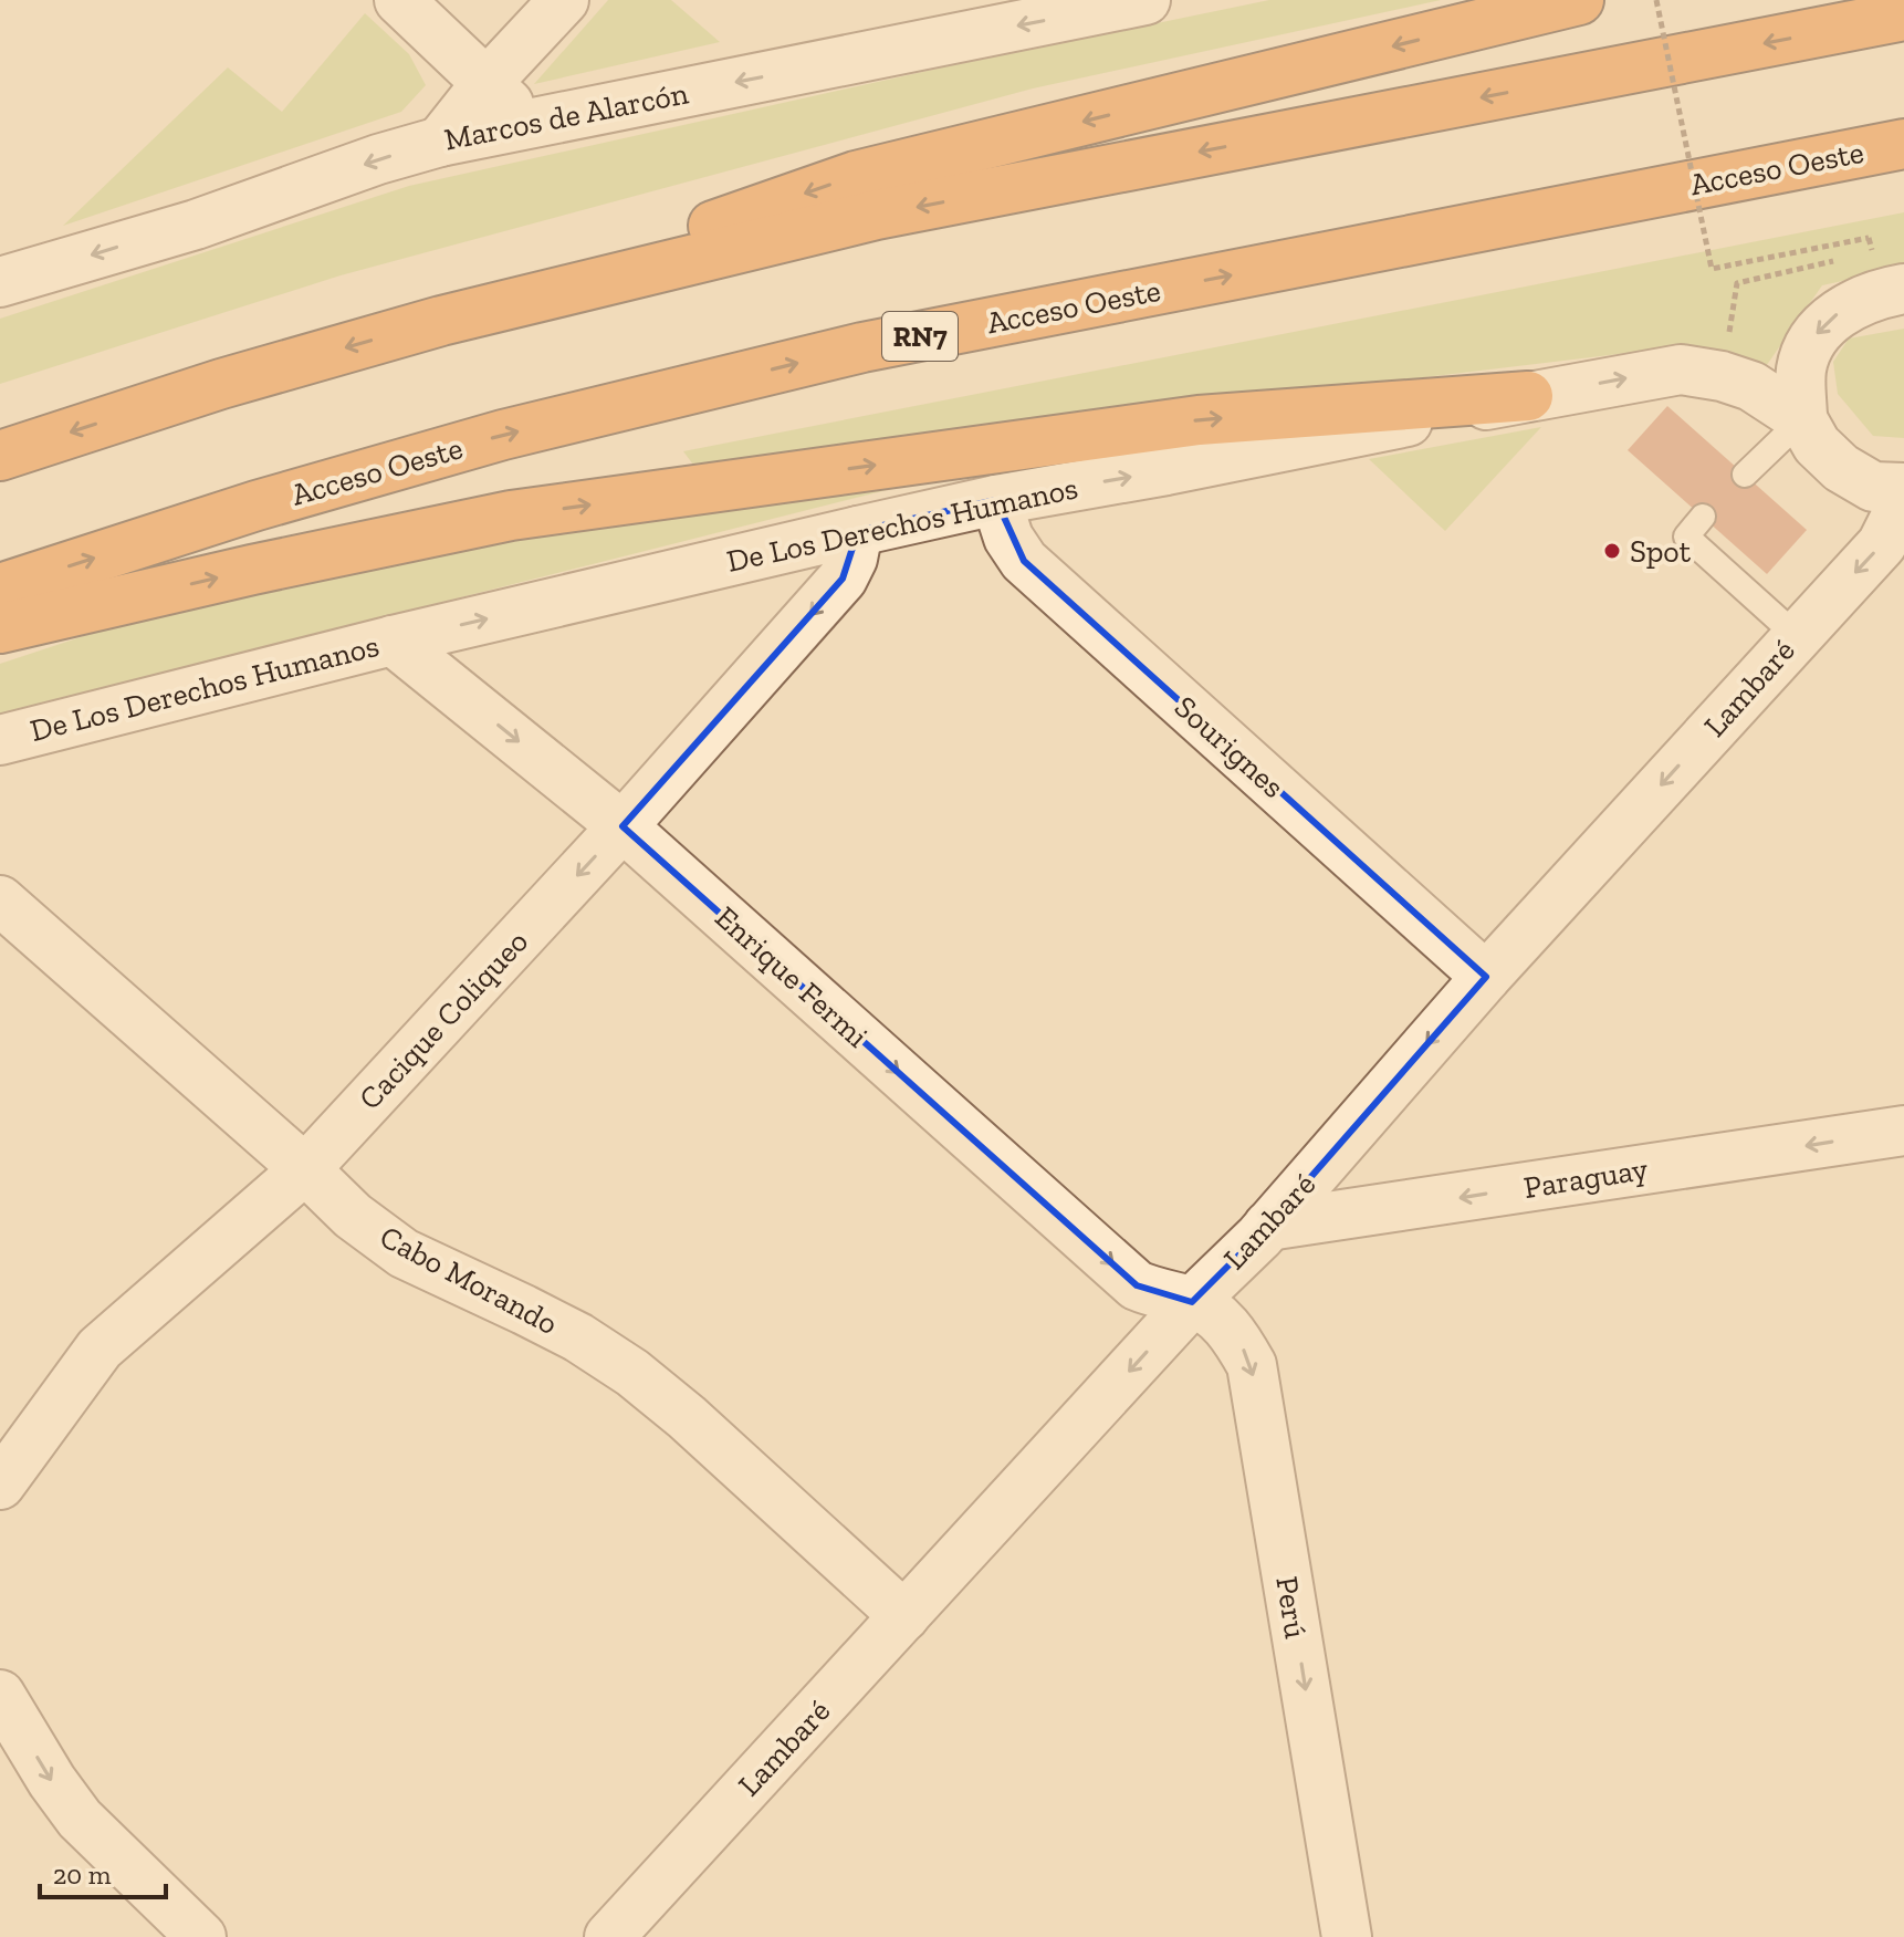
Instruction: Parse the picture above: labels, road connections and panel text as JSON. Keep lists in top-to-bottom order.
{
  "streets": {
    "highway": ["Acceso Oeste", "RN7"],
    "street": [
      "Marcos de Alarcón",
      "De Los Derechos Humanos",
      "Lambaré",
      "Sourignes",
      "Enrique Fermi",
      "Cacique Coliqueo",
      "Paraguay",
      "Cabo Morando",
      "Perú"
    ]
  },
  "crossings": [
    ["De Los Derechos Humanos", "Lambaré"],
    ["De Los Derechos Humanos", "Sourignes"],
    ["De Los Derechos Humanos", "Enrique Fermi"],
    ["De Los Derechos Humanos", "Cacique Coliqueo"],
    ["Lambaré", "Sourignes"],
    ["Lambaré", "Enrique Fermi"],
    ["Lambaré", "Paraguay"],
    ["Lambaré", "Cabo Morando"],
    ["Lambaré", "Perú"],
    ["Enrique Fermi", "Cacique Coliqueo"],
    ["Enrique Fermi", "Perú"],
    ["Cacique Coliqueo", "Cabo Morando"]
  ],
  "one_way": [
    "Marcos de Alarcón",
    "De Los Derechos Humanos",
    "Lambaré",
    "Enrique Fermi",
    "Cacique Coliqueo",
    "Paraguay",
    "Perú"
  ],
  "places": ["Spot"],
  "scale_bar": "20 m"
}
